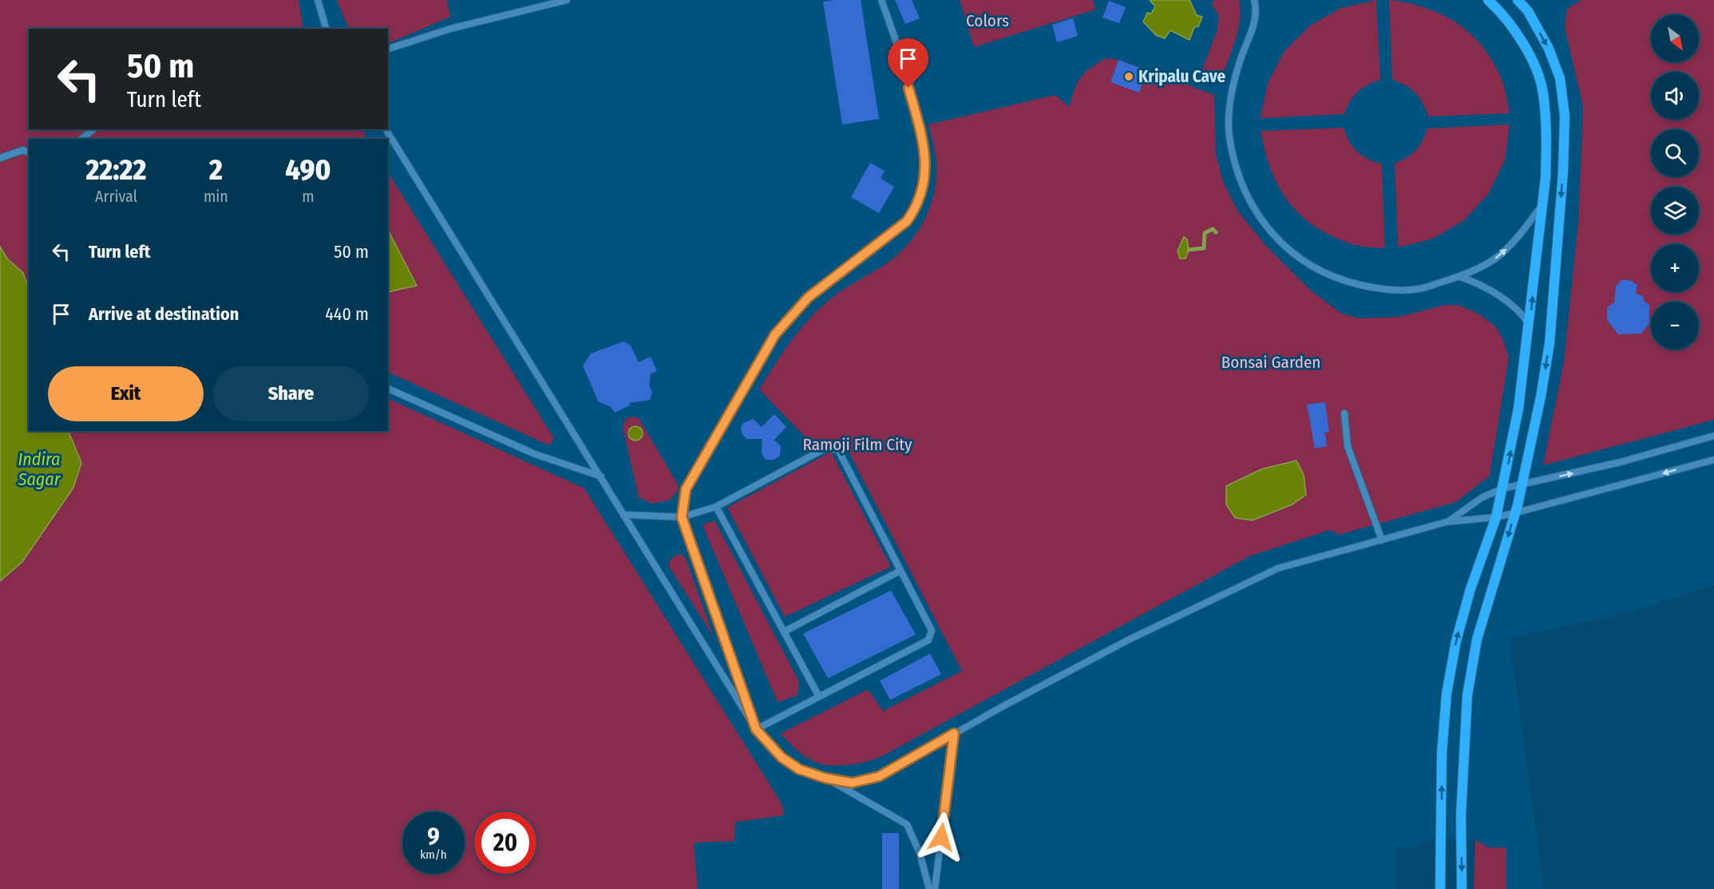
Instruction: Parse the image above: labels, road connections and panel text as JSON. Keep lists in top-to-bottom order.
{
  "water": ["Indira Sagar"],
  "parks": ["Colors", "Bonsai Garden", "Ramoji Film City"],
  "places": ["Kripalu Cave"],
  "north": "bottom right",
  "page": {
    "map_buttons": ["+", "−"],
    "turn": ["50 m", "Turn left"],
    "eta": [
      "22:22",
      "Arrival",
      "2",
      "min",
      "490",
      "m"
    ],
    "list": [
      {
        "name": "Turn left",
        "value": "50 m"
      },
      {
        "name": "Arrive at destination",
        "value": "440 m"
      }
    ],
    "buttons": ["Exit", "Share"],
    "speed": "9 km/h",
    "limit": "20"
  }
}
